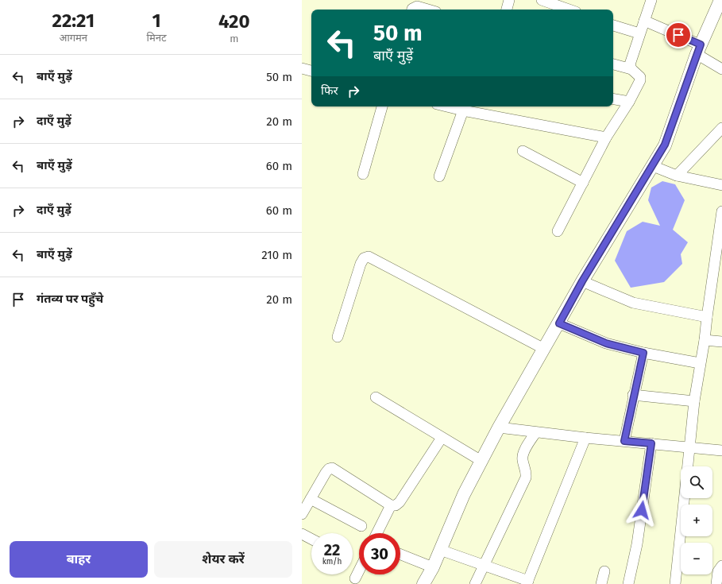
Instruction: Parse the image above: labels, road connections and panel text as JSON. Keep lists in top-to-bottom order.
{
  "page": {
    "eta": [
      "22:21",
      "आगमन",
      "1",
      "मिनट",
      "420",
      "m"
    ],
    "turn": ["50 m", "बाएँ मुड़ें"],
    "list": [
      {
        "name": "बाएँ मुड़ें",
        "value": "50 m"
      },
      {
        "name": "दाएँ मुड़ें",
        "value": "20 m"
      },
      {
        "name": "बाएँ मुड़ें",
        "value": "60 m"
      },
      {
        "name": "दाएँ मुड़ें",
        "value": "60 m"
      },
      {
        "name": "बाएँ मुड़ें",
        "value": "210 m"
      },
      {
        "name": "गंतव्य पर पहुँचे",
        "value": "20 m"
      }
    ],
    "then": "फिर",
    "map_buttons": ["+", "−"],
    "speed": "22 km/h",
    "limit": "30",
    "buttons": ["बाहर", "शेयर करें"]
  }
}
